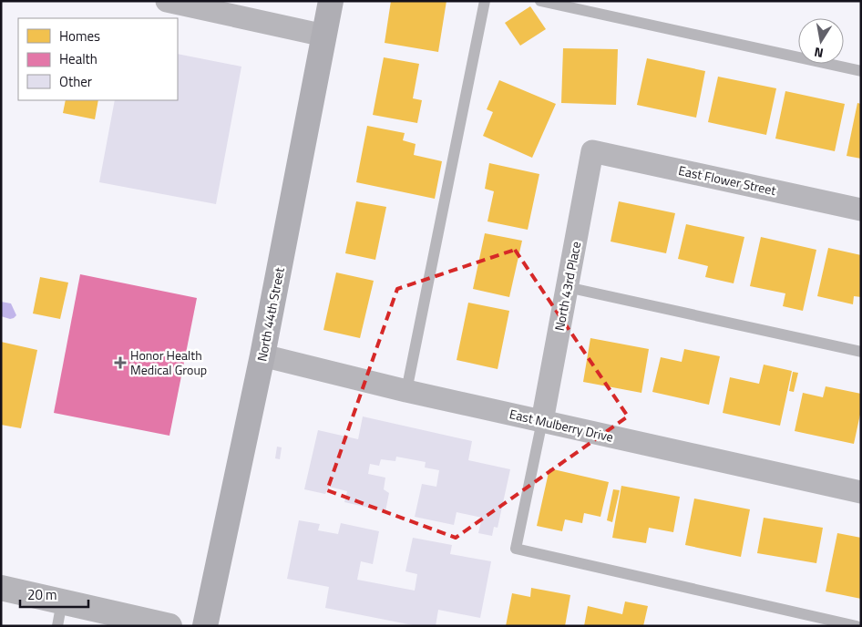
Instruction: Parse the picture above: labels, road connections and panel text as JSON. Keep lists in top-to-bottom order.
{
  "streets": {
    "main road": ["North 44th Street"],
    "street": ["East Flower Street", "North 43rd Place", "East Mulberry Drive"]
  },
  "crossings": [
    ["East Flower Street", "North 43rd Place"],
    ["North 43rd Place", "East Mulberry Drive"],
    ["North 44th Street", "East Mulberry Drive"]
  ],
  "places": {
    "health": ["Honor Health Medical Group"]
  },
  "legend": ["Homes", "Health", "Other"],
  "scale_bar": "20 m",
  "north": "bottom"
}
